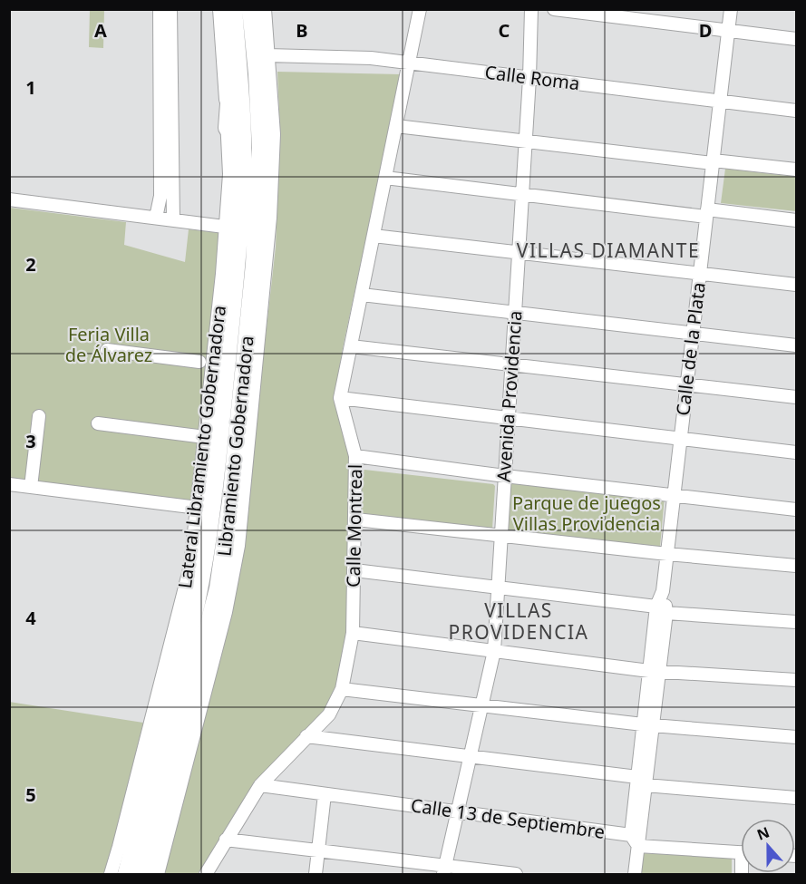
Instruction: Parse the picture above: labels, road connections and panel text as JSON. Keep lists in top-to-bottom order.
{
  "streets": {
    "highway": ["Libramiento Gobernadora"],
    "street": [
      "Calle Roma",
      "Calle de la Plata",
      "Avenida Providencia",
      "Lateral Libramiento Gobernadora",
      "Calle Montreal",
      "Calle 13 de Septiembre"
    ]
  },
  "crossings": [
    ["Calle Roma", "Calle de la Plata"],
    ["Calle Roma", "Avenida Providencia"],
    ["Calle Roma", "Calle Montreal"],
    ["Calle de la Plata", "Calle 13 de Septiembre"],
    ["Avenida Providencia", "Calle 13 de Septiembre"],
    ["Libramiento Gobernadora", "Lateral Libramiento Gobernadora"],
    ["Calle Montreal", "Calle 13 de Septiembre"]
  ],
  "districts": ["VILLAS DIAMANTE", "VILLAS PROVIDENCIA"],
  "parks": ["Feria Villa de Álvarez", "Parque de juegos Villas Providencia"],
  "north": "top",
  "grid": {
    "columns": [
      "A",
      "B",
      "C",
      "D"
    ],
    "rows": [
      "1",
      "2",
      "3",
      "4",
      "5"
    ]
  }
}
